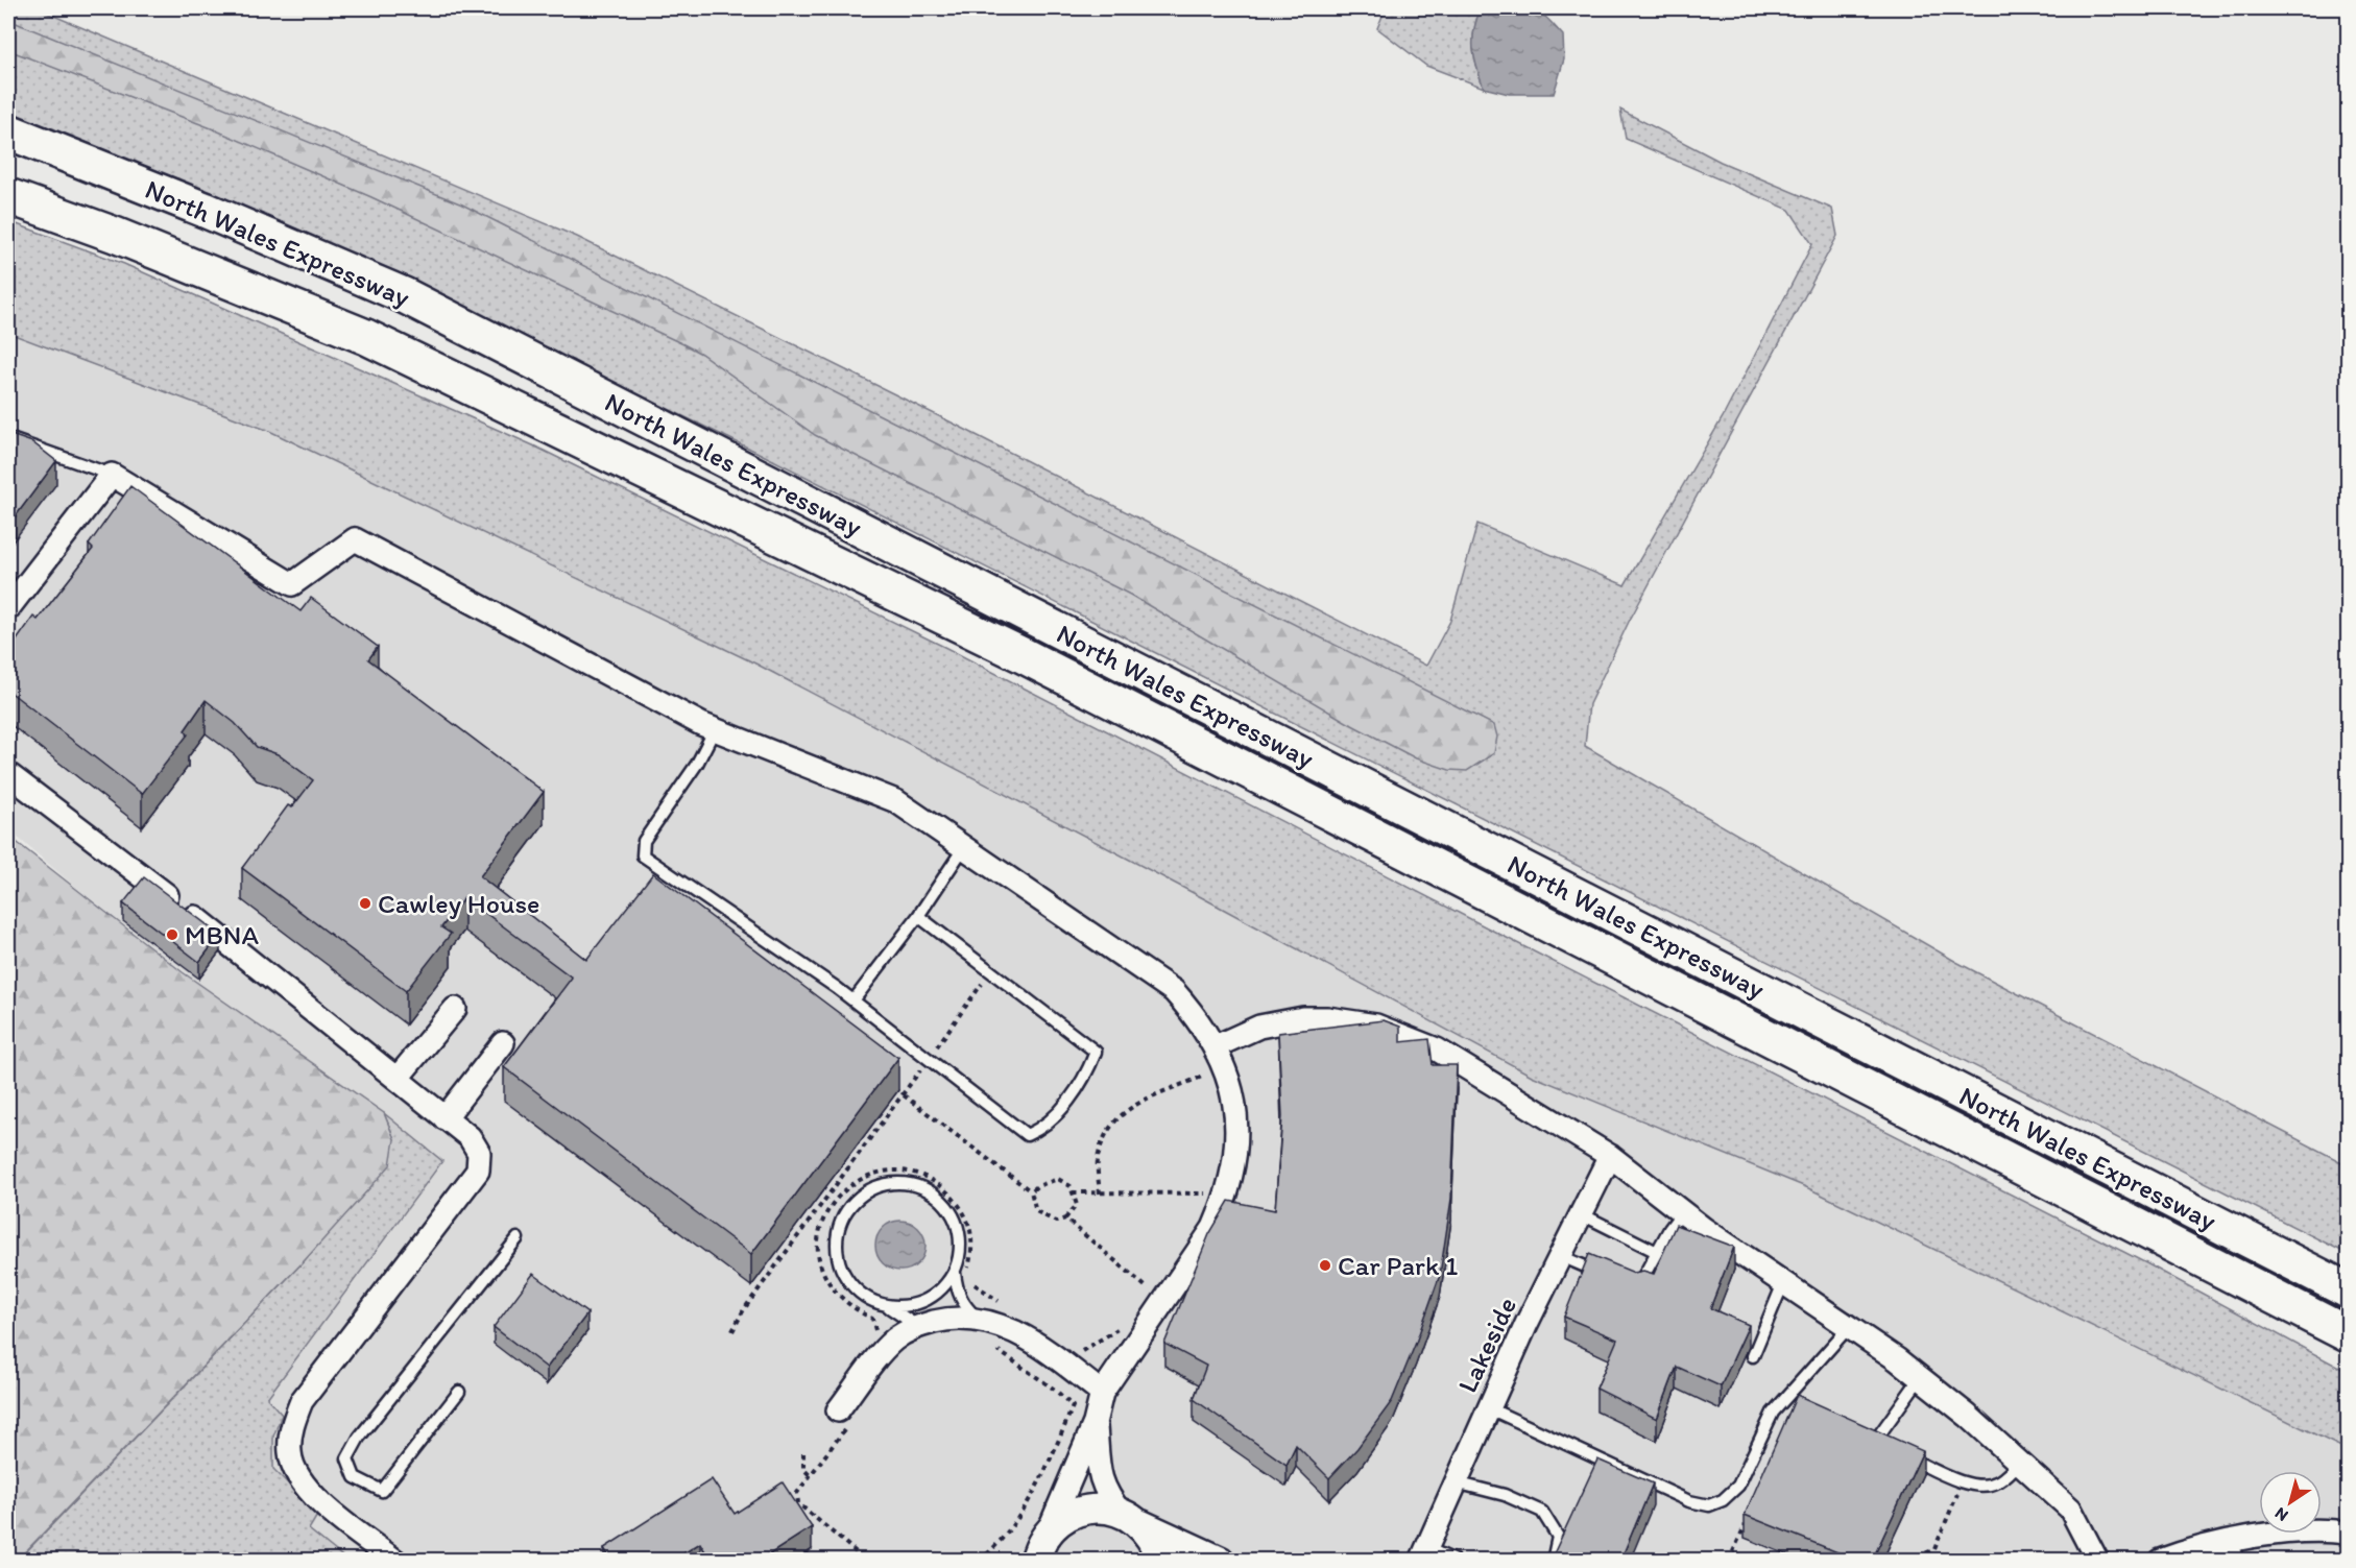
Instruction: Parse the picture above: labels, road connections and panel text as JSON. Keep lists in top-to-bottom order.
{
  "streets": {
    "highway": ["North Wales Expressway"],
    "street": ["Lakeside"]
  },
  "places": ["Cawley House", "MBNA", "Car Park 1"],
  "north": "bottom left"
}
